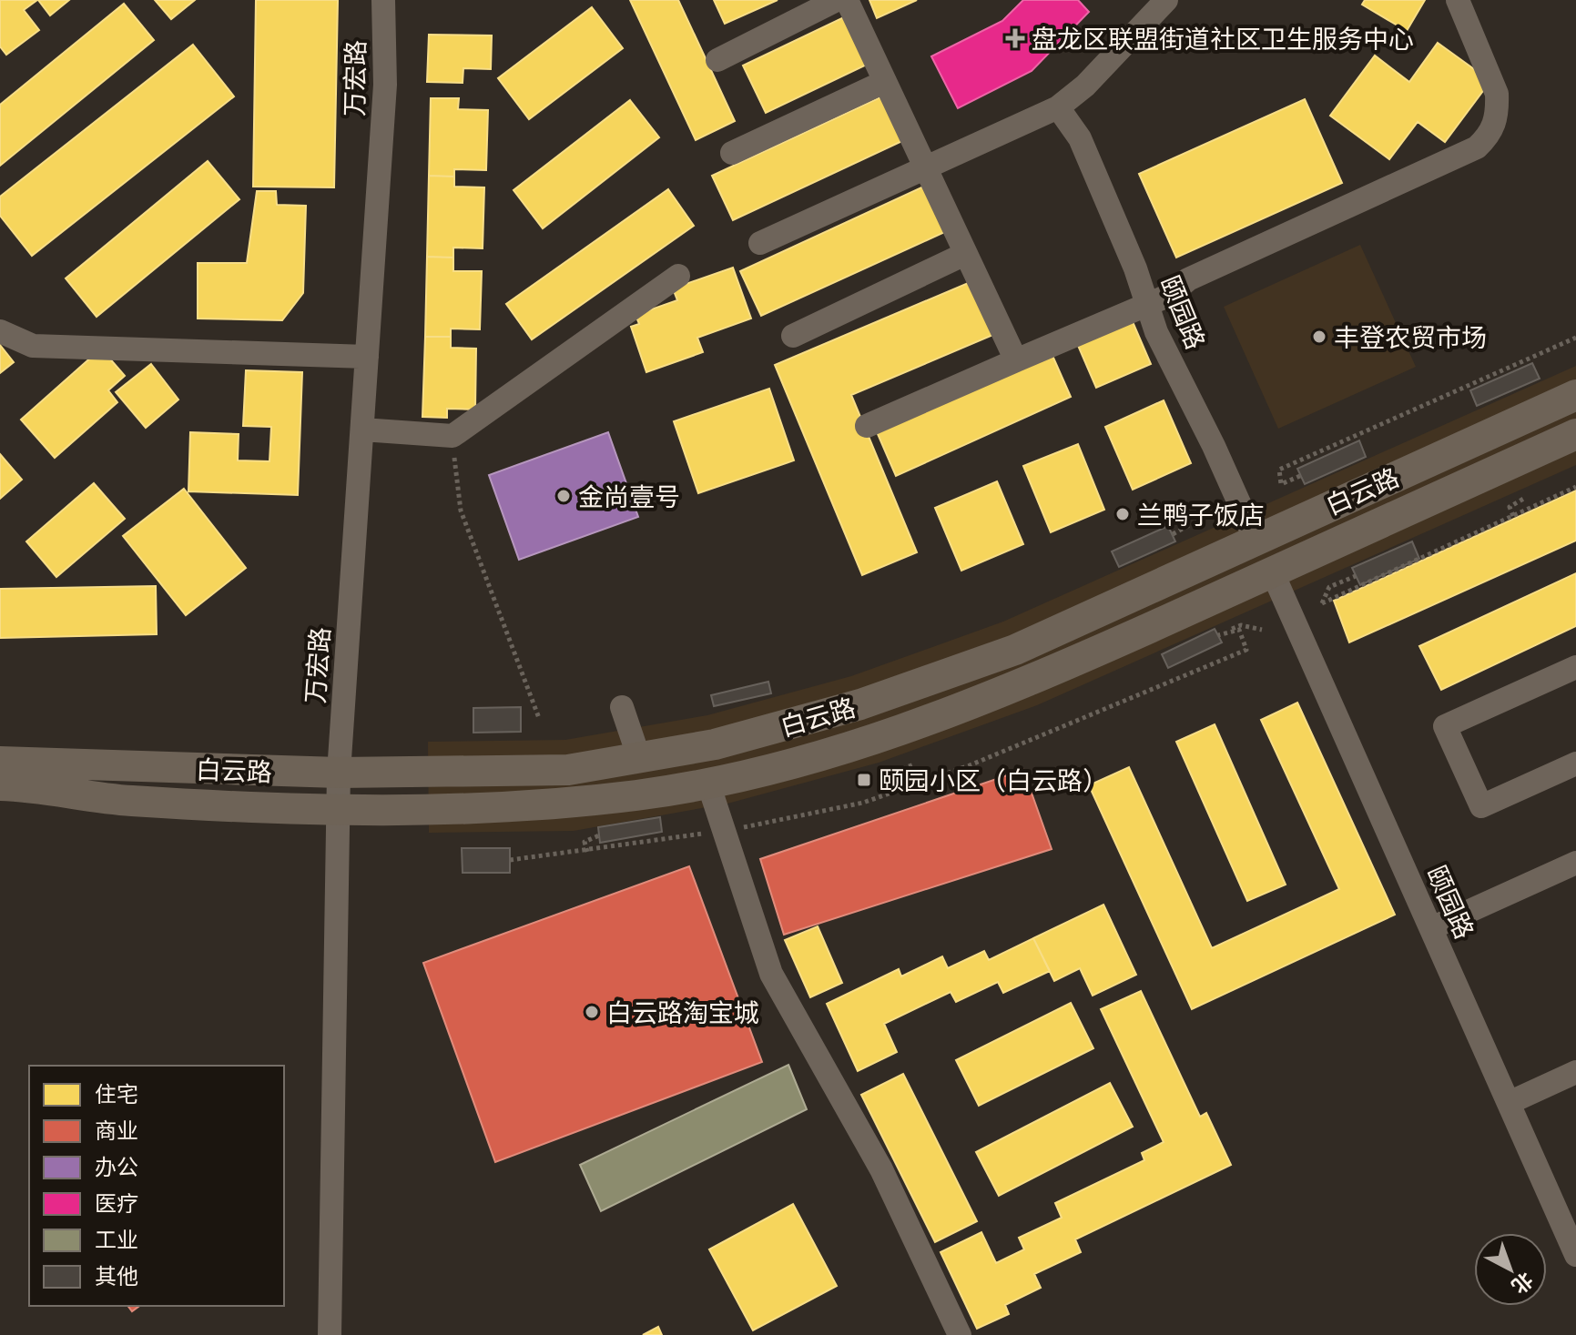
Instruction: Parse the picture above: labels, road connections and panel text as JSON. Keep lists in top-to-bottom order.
{
  "streets": {
    "main road": ["白云路"],
    "street": ["万宏路", "颐园路"]
  },
  "crossings": [
    ["万宏路", "白云路"],
    ["颐园路", "白云路"]
  ],
  "places": {
    "health": ["盘龙区联盟街道社区卫生服务中心"],
    "other": [
      "丰登农贸市场",
      "金尚壹号",
      "兰鸭子饭店",
      "白云路淘宝城"
    ],
    "transit": ["颐园小区（白云路）"]
  },
  "legend": [
    "住宅",
    "商业",
    "办公",
    "医疗",
    "工业",
    "其他"
  ],
  "north": "bottom right"
}
